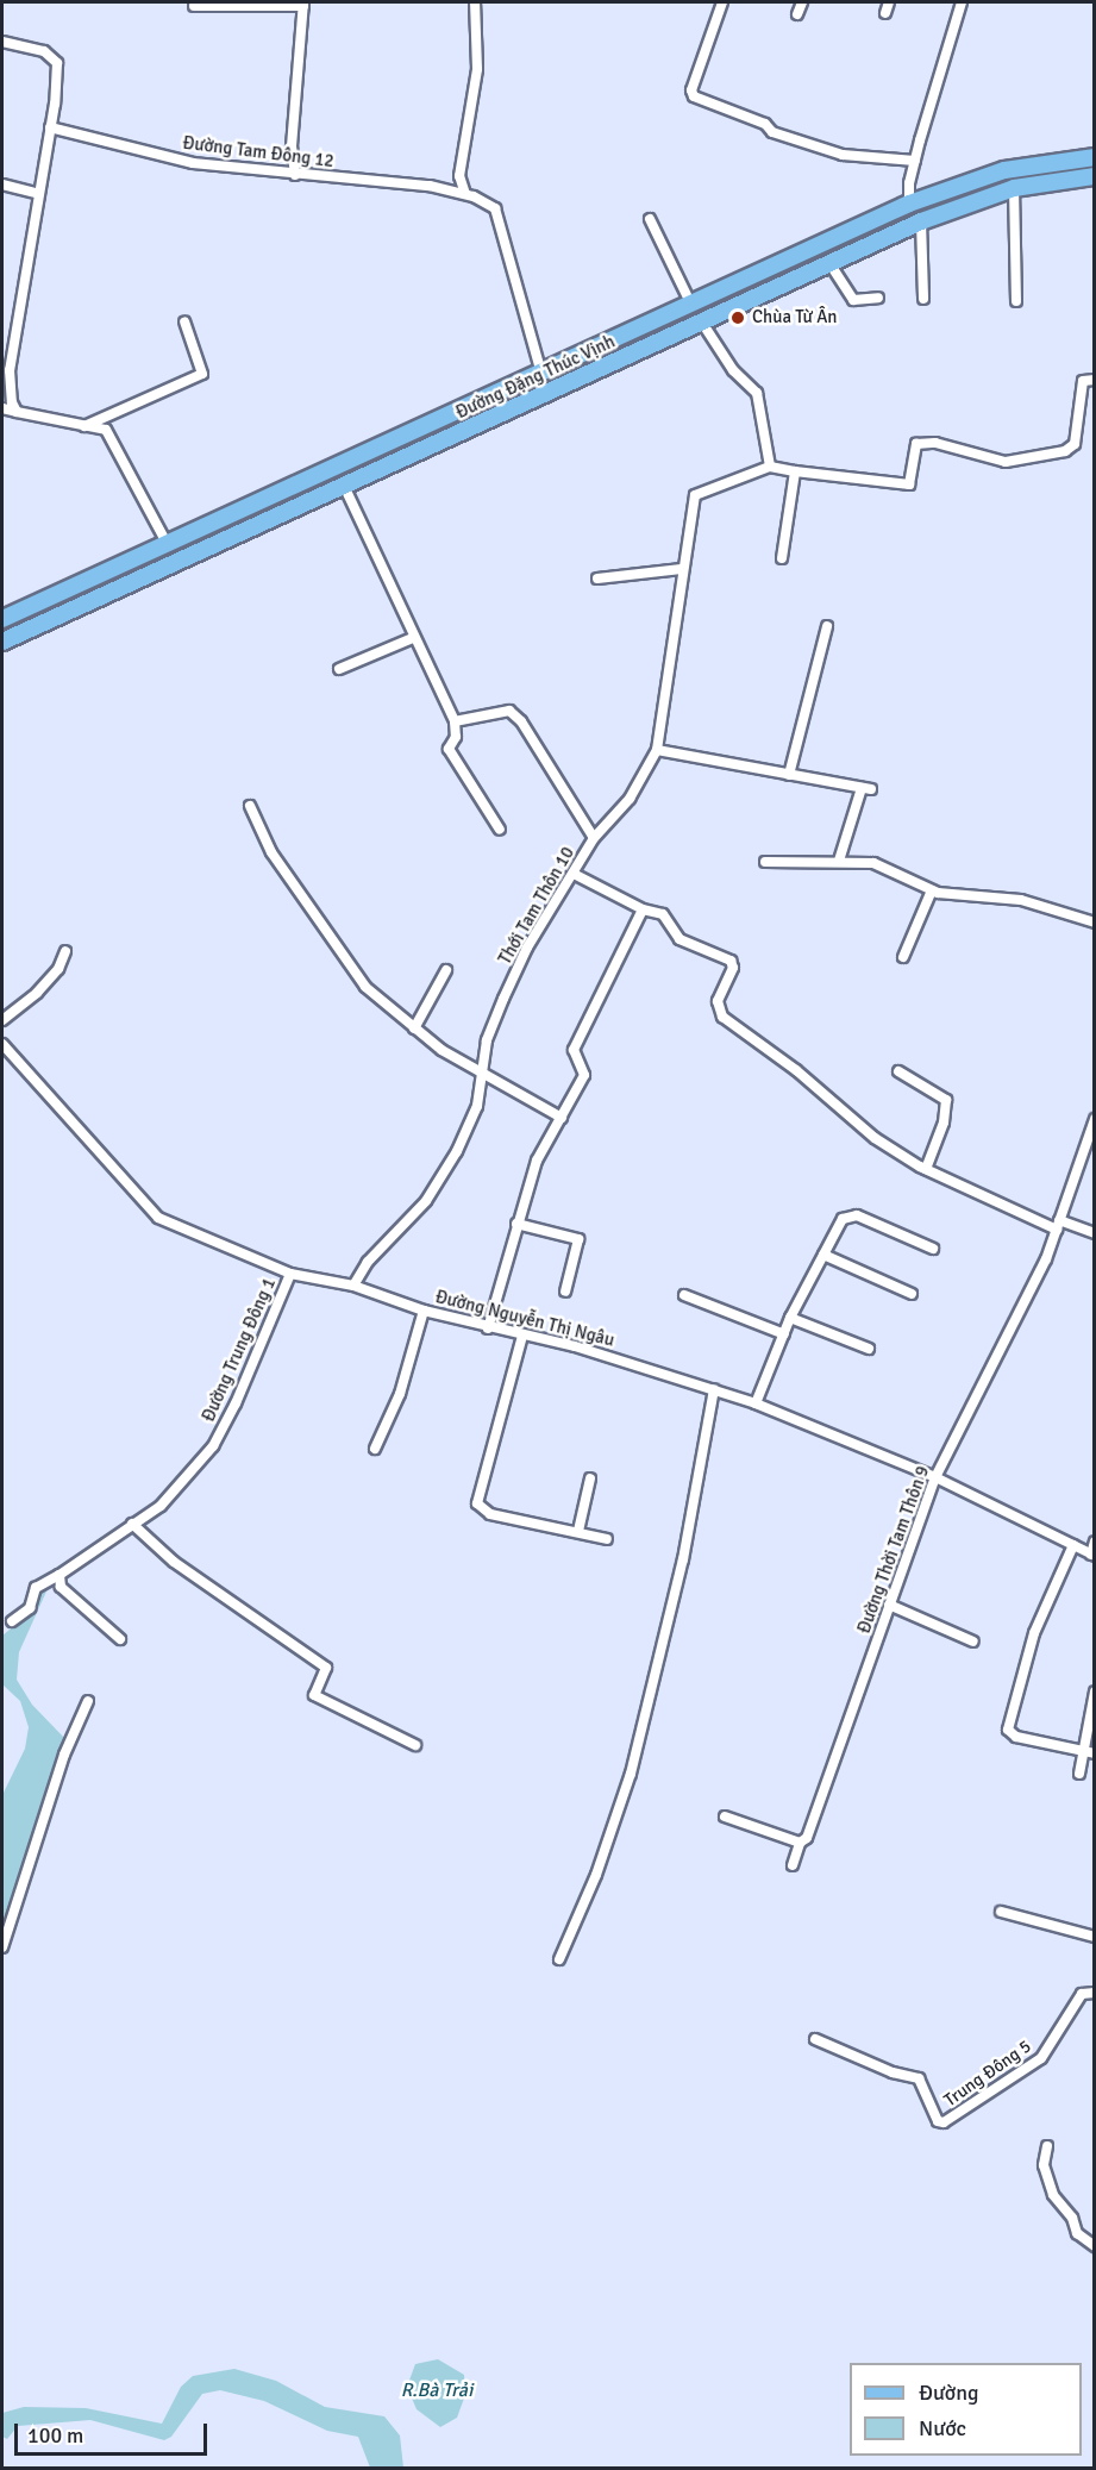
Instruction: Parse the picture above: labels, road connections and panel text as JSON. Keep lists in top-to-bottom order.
{
  "streets": {
    "main road": ["Đường Đặng Thúc Vịnh"],
    "street": [
      "Đường Tam Đông 12",
      "Thới Tam Thôn 10",
      "Đường Nguyễn Thị Ngâu",
      "Đường Trung Đông 1",
      "Đường Thời Tam Thôn 9",
      "Trung Đông 5"
    ]
  },
  "crossings": [
    ["Đường Tam Đông 12", "Đường Đặng Thúc Vịnh"],
    ["Thới Tam Thôn 10", "Đường Nguyễn Thị Ngâu"],
    ["Đường Nguyễn Thị Ngâu", "Đường Trung Đông 1"],
    ["Đường Nguyễn Thị Ngâu", "Đường Thời Tam Thôn 9"]
  ],
  "water": ["R.Bà Trải"],
  "places": ["Chùa Từ Ân"],
  "legend": ["Đường", "Nước"],
  "scale_bar": "100 m"
}
